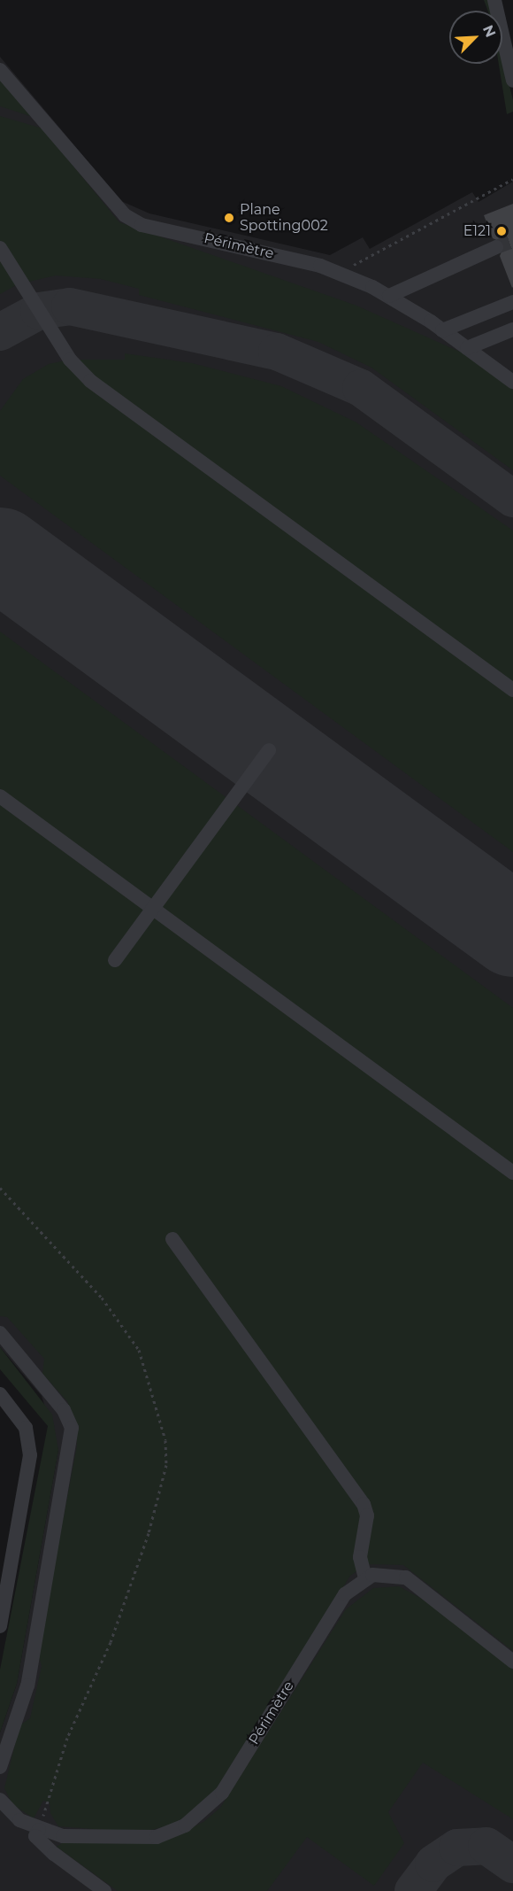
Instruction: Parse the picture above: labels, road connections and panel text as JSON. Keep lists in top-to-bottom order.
{
  "streets": {
    "lane": ["Périmètre"]
  },
  "places": ["Plane Spotting002", "E121"],
  "north": "top right"
}
